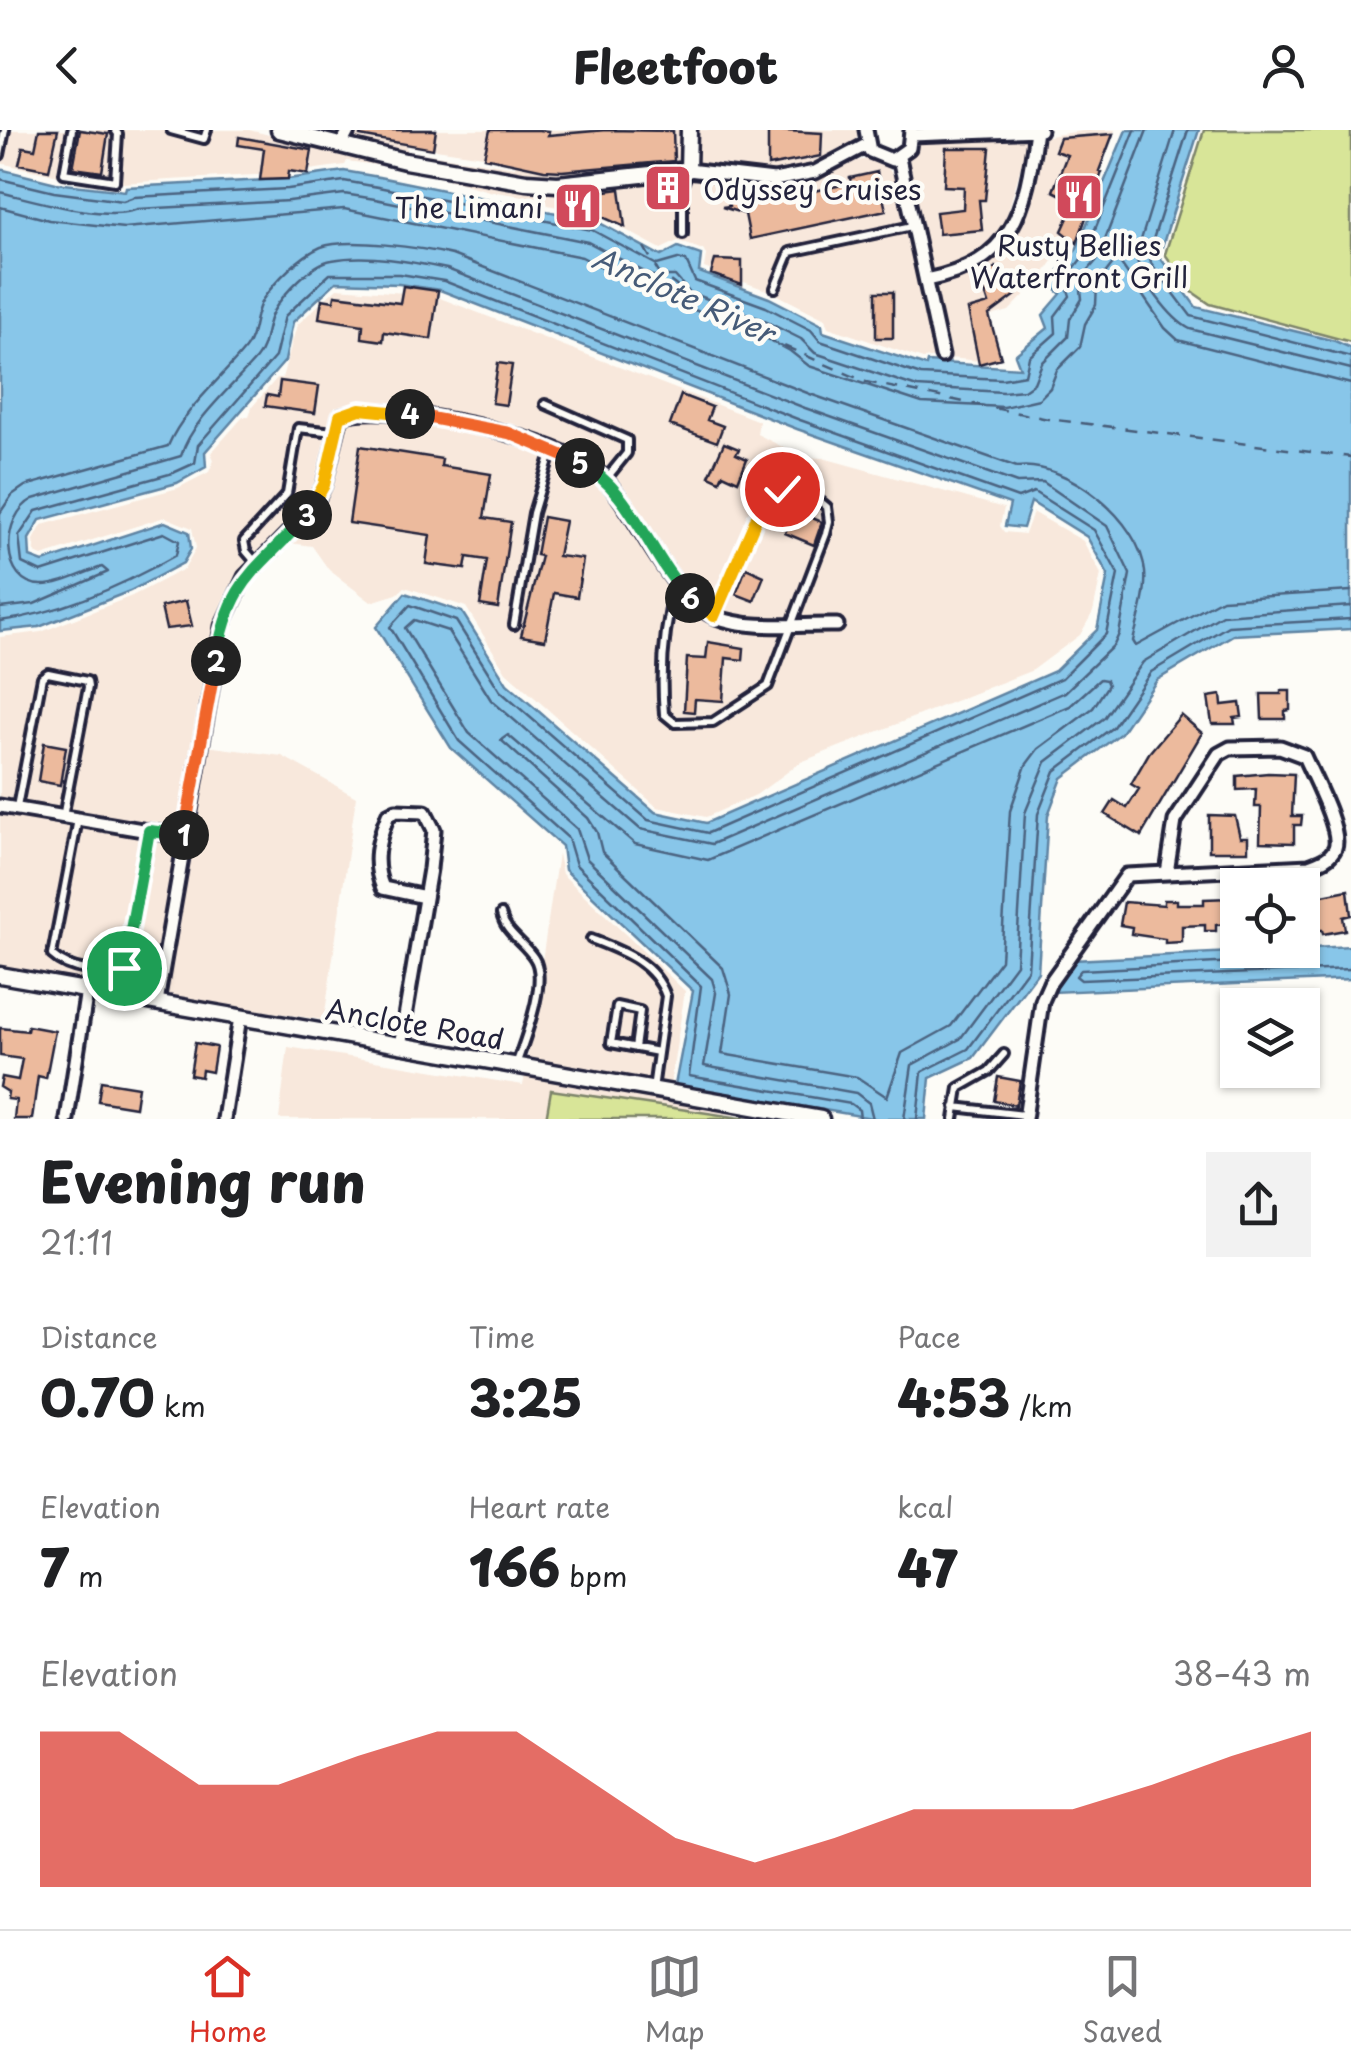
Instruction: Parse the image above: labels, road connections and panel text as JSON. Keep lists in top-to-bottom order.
{
  "streets": {
    "street": ["Anclote Road"]
  },
  "water": ["Anclote River"],
  "places": {
    "building": ["Odyssey Cruises"],
    "restaurant": ["Rusty Bellies Waterfront Grill", "The Limani"]
  },
  "page": {
    "header": "Fleetfoot",
    "pins": [
      "4",
      "5",
      "3",
      "6",
      "2",
      "1"
    ],
    "heading": ["Evening run", "21:11"],
    "stats": [
      ["Distance", "0.70 km"],
      ["Time", "3:25"],
      ["Pace", "4:53 /km"],
      ["Elevation", "7 m"],
      ["Heart rate", "166 bpm"],
      ["kcal", "47"]
    ],
    "chart": ["Elevation", "38–43 m"],
    "tabs": ["Home", "Map", "Saved"]
  }
}
